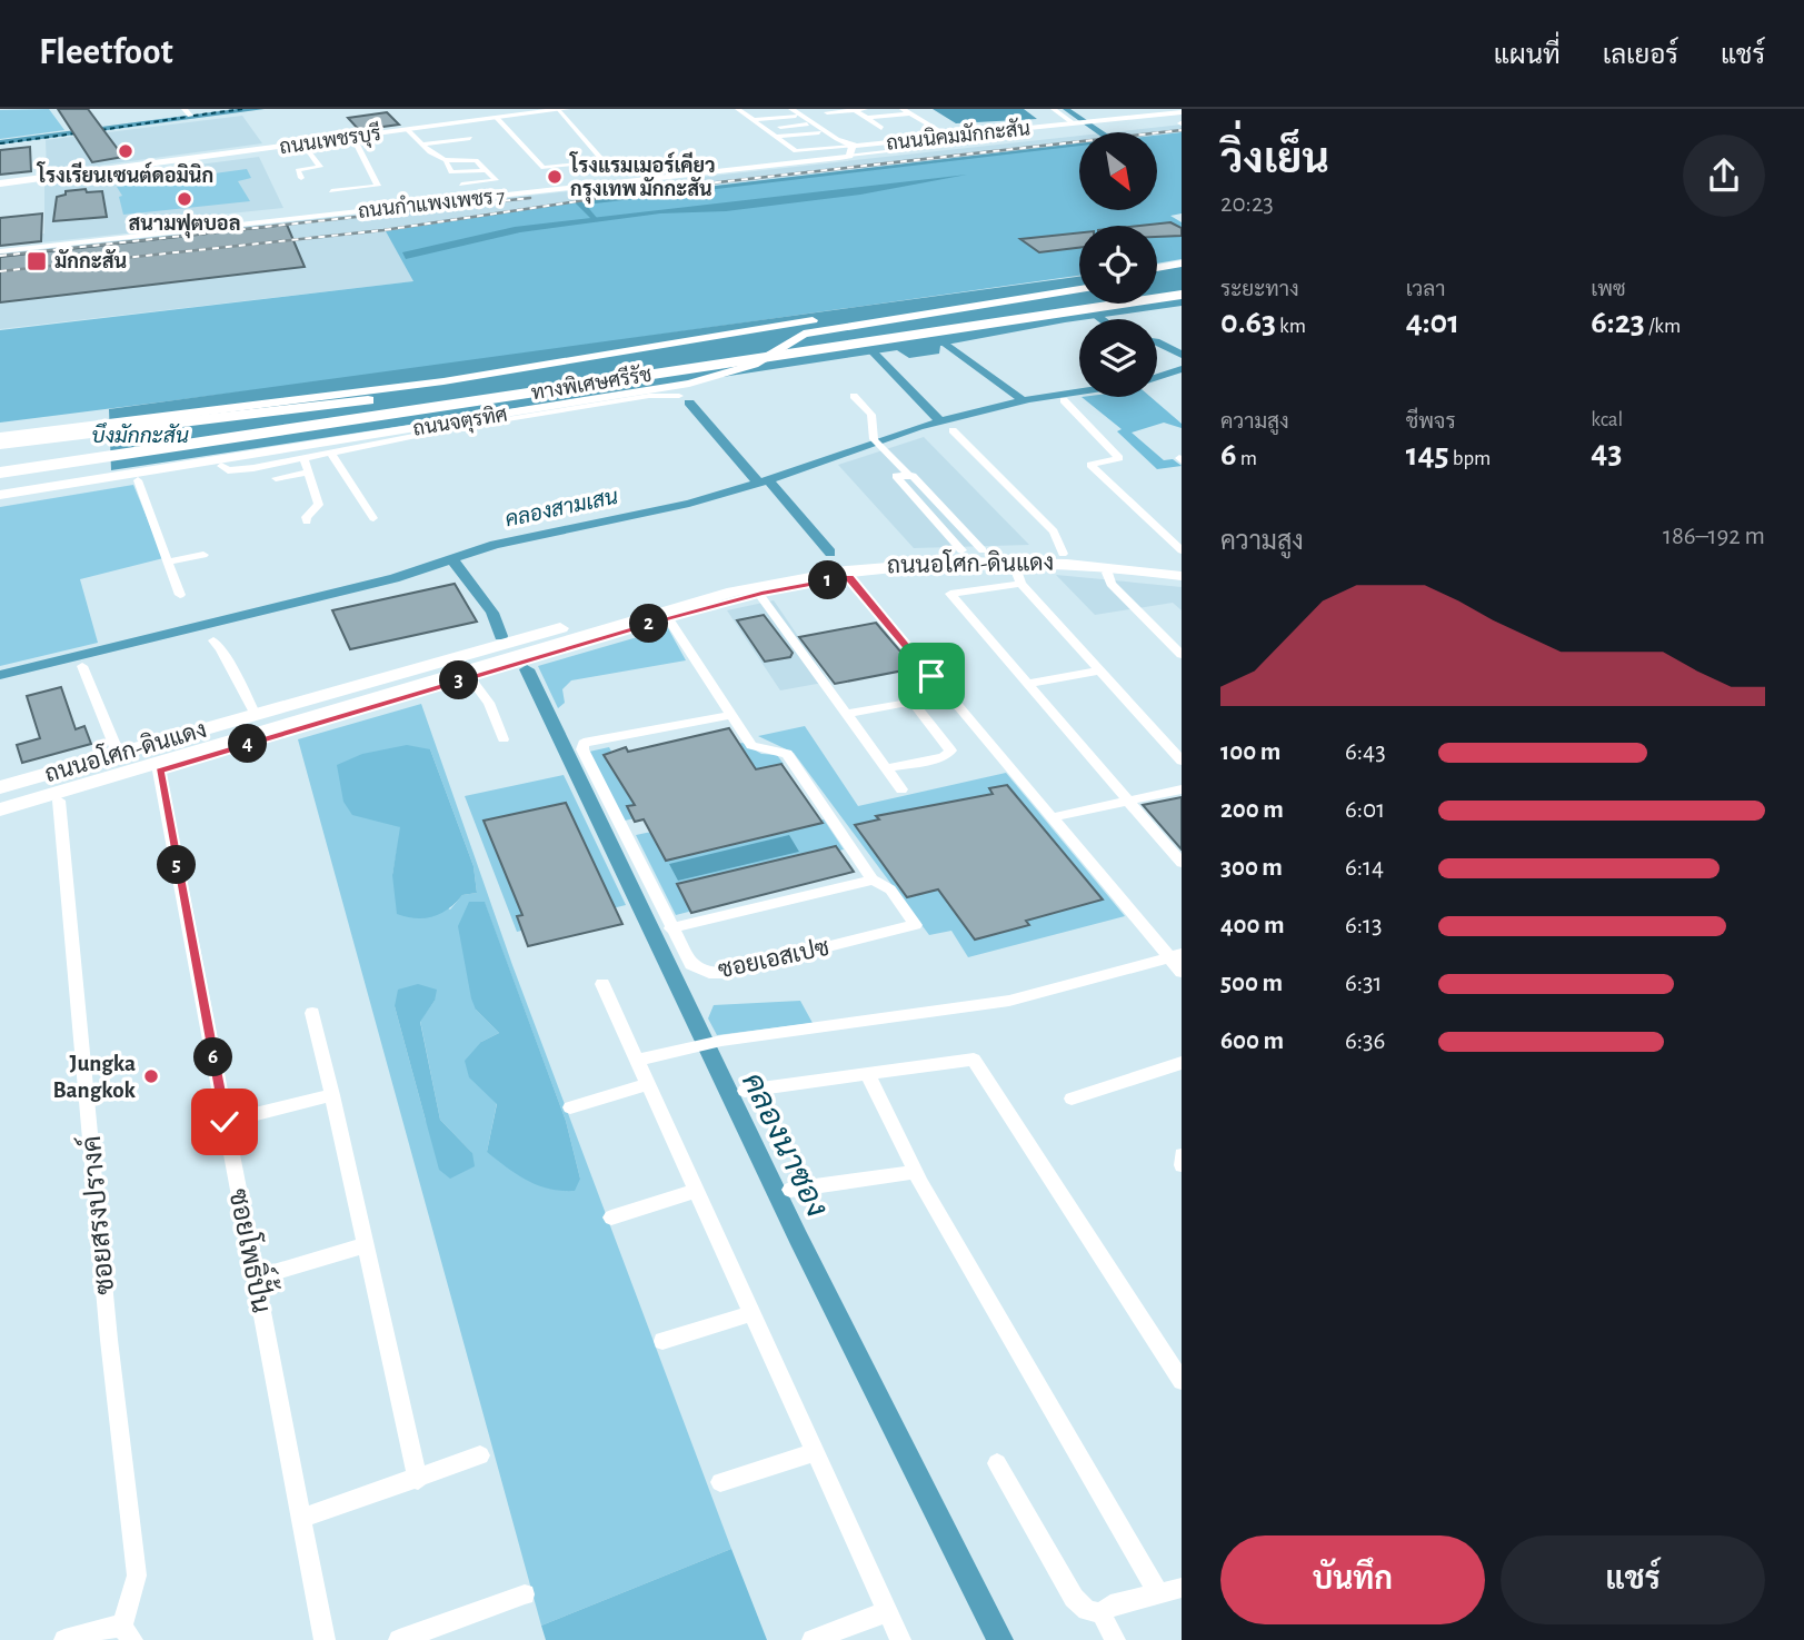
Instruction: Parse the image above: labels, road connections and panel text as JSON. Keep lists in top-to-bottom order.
{
  "streets": {
    "highway": ["ทางพิเศษศรีรัช"],
    "main road": ["ถนนเพชรบุรี", "ถนนจตุรทิศ", "ถนนอโศก-ดินแดง"],
    "street": [
      "ถนนนิคมมักกะสัน",
      "ถนนกำแพงเพชร 7",
      "ซอยเอสเปซ",
      "ซอยสรงปรางค์",
      "ซอยโพธิ์ปั้น"
    ]
  },
  "crossings": [
    ["ถนนนิคมมักกะสัน", "ถนนกำแพงเพชร 7"],
    ["ถนนอโศก-ดินแดง", "ซอยเอสเปซ"],
    ["ถนนอโศก-ดินแดง", "ซอยสรงปรางค์"],
    ["ถนนอโศก-ดินแดง", "ซอยโพธิ์ปั้น"]
  ],
  "water": ["บึงมักกะสัน", "คลองสามเสน", "คลองนาซอง"],
  "places": {
    "other": [
      "โรงเรียนเซนต์ดอมินิก",
      "โรงแรมเมอร์เคียว กรุงเทพ มักกะสัน",
      "สนามฟุตบอล",
      "Jungka Bangkok"
    ],
    "transit": ["มักกะสัน"]
  },
  "north": "bottom right",
  "page": {
    "header": "Fleetfoot",
    "nav": ["แผนที่", "เลเยอร์", "แชร์"],
    "heading": ["วิ่งเย็น", "20:23"],
    "stats": [
      ["ระยะทาง", "0.63 km"],
      ["เวลา", "4:01"],
      ["เพซ", "6:23 /km"],
      ["ความสูง", "6 m"],
      ["ชีพจร", "145 bpm"],
      ["kcal", "43"]
    ],
    "chart": ["ความสูง", "186–192 m"],
    "pins": [
      "1",
      "2",
      "3",
      "4",
      "5",
      "6"
    ],
    "list": [
      {
        "name": "100 m",
        "note": "6:43"
      },
      {
        "name": "200 m",
        "note": "6:01"
      },
      {
        "name": "300 m",
        "note": "6:14"
      },
      {
        "name": "400 m",
        "note": "6:13"
      },
      {
        "name": "500 m",
        "note": "6:31"
      },
      {
        "name": "600 m",
        "note": "6:36"
      }
    ],
    "buttons": ["บันทึก", "แชร์"]
  }
}
